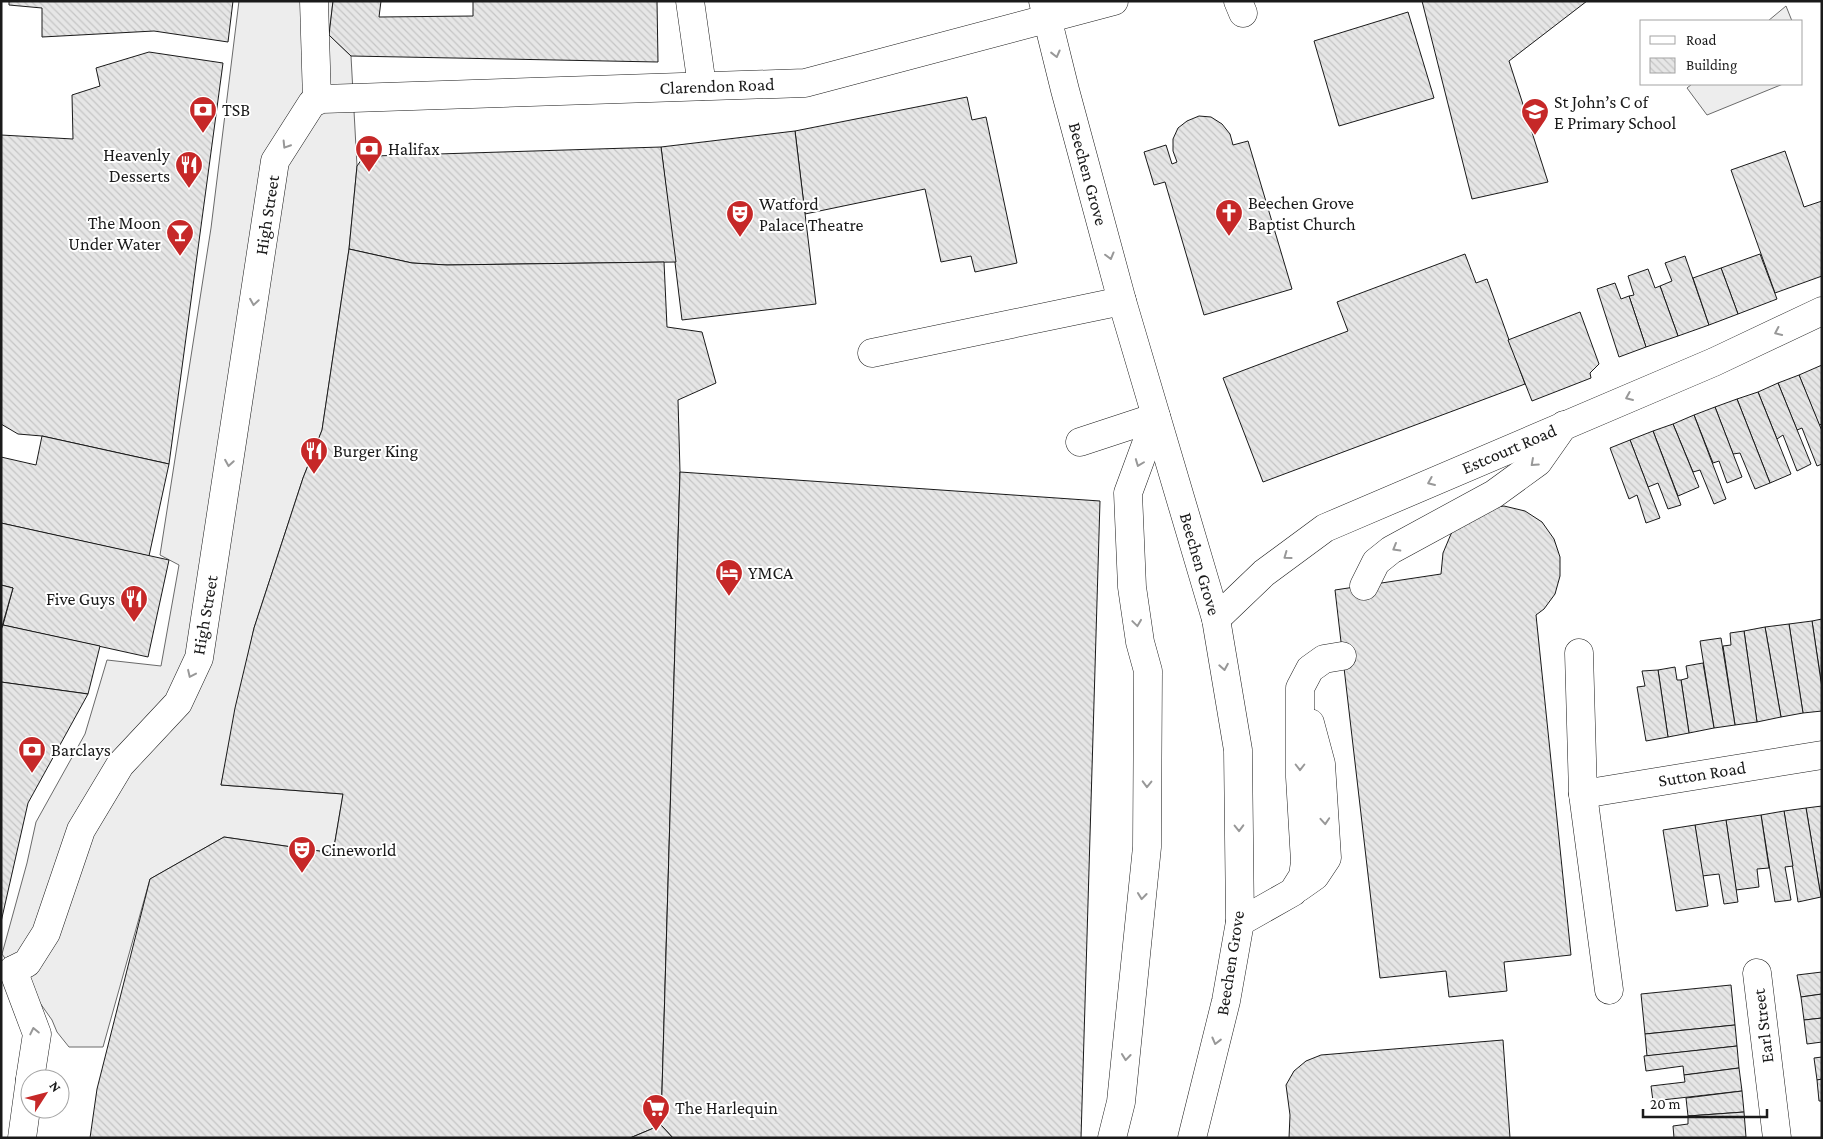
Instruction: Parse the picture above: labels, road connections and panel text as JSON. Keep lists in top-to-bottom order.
{
  "streets": {
    "street": [
      "Clarendon Road",
      "Beechen Grove",
      "High Street",
      "Estcourt Road",
      "Sutton Road",
      "Earl Street"
    ]
  },
  "crossings": [
    ["Clarendon Road", "Beechen Grove"],
    ["Clarendon Road", "High Street"],
    ["Beechen Grove", "Estcourt Road"]
  ],
  "places": {
    "bank": ["TSB", "Halifax", "Barclays"],
    "school or university": ["St John’s C of E Primary School"],
    "restaurant": ["Heavenly Desserts", "Burger King", "Five Guys"],
    "church": ["Beechen Grove Baptist Church"],
    "theatre": ["Watford Palace Theatre", "Cineworld"],
    "bar": ["The Moon Under Water"],
    "hotel": ["YMCA"],
    "supermarket": ["The Harlequin"]
  },
  "legend": ["Road", "Building"],
  "scale_bar": "20 m",
  "north": "top right"
}
